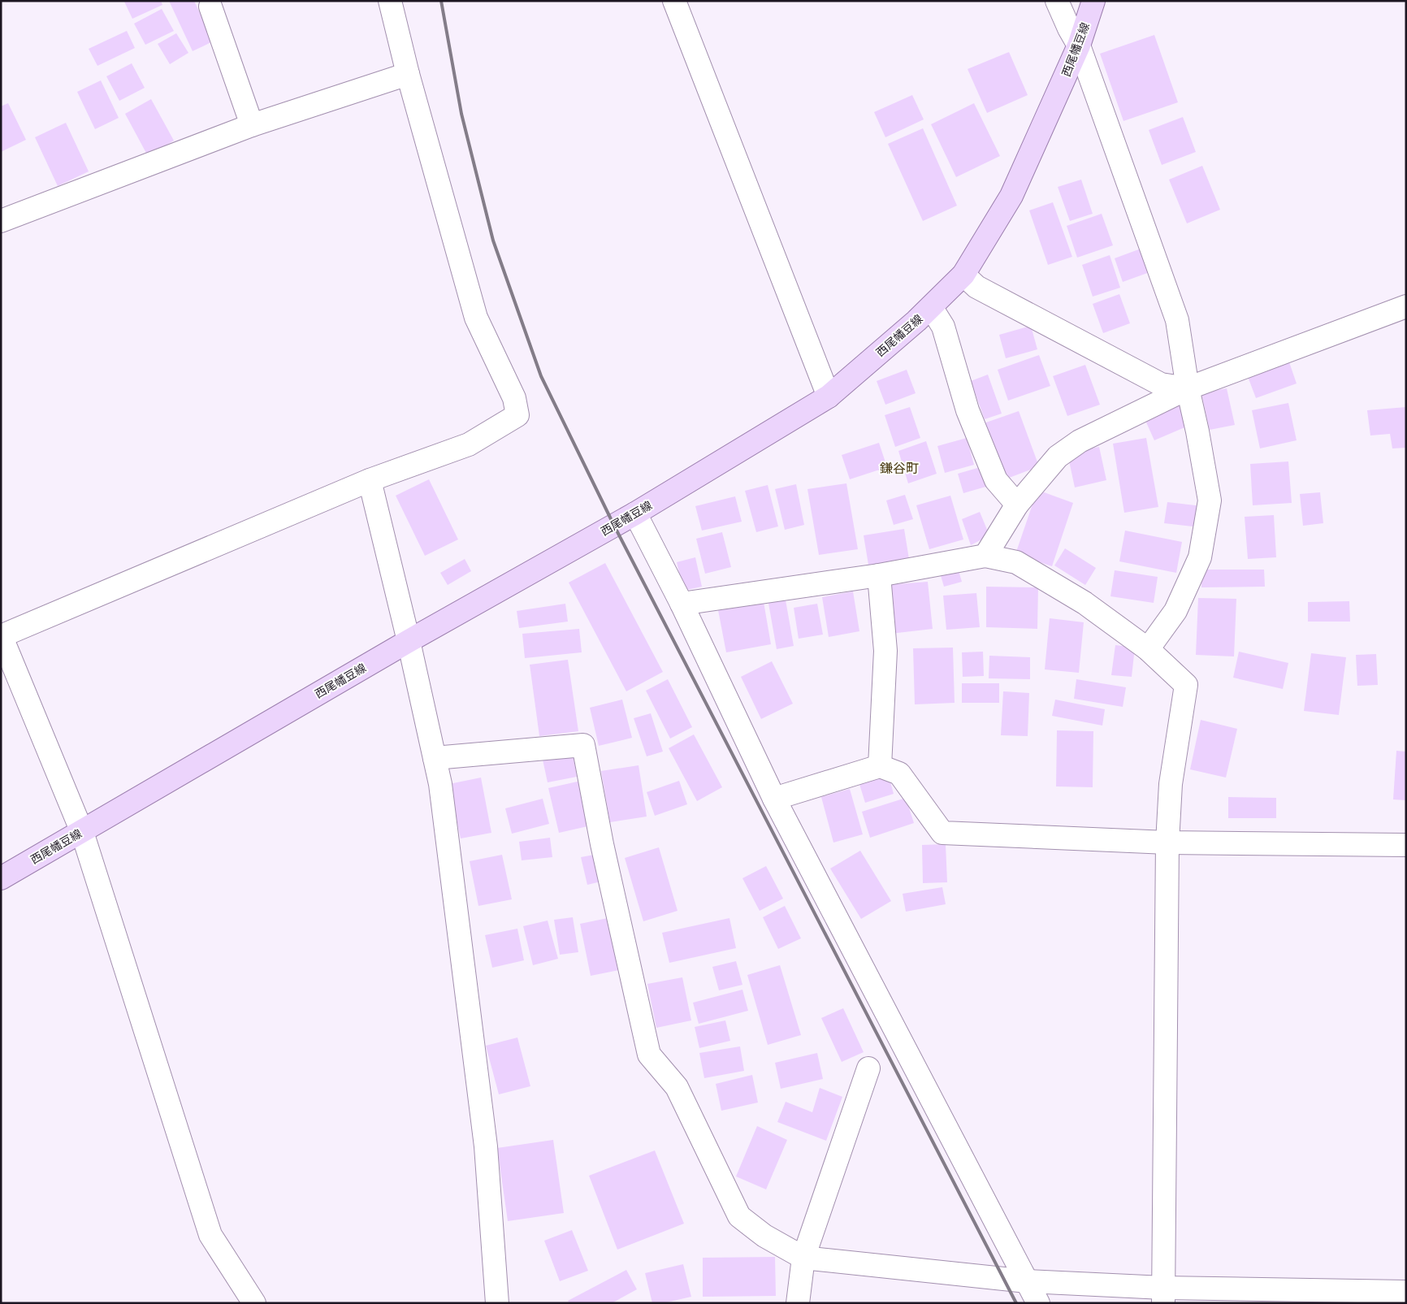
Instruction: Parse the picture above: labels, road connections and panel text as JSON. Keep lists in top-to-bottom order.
{
  "streets": {
    "main road": ["西尾幡豆線"]
  },
  "districts": ["鎌谷町"]
}
